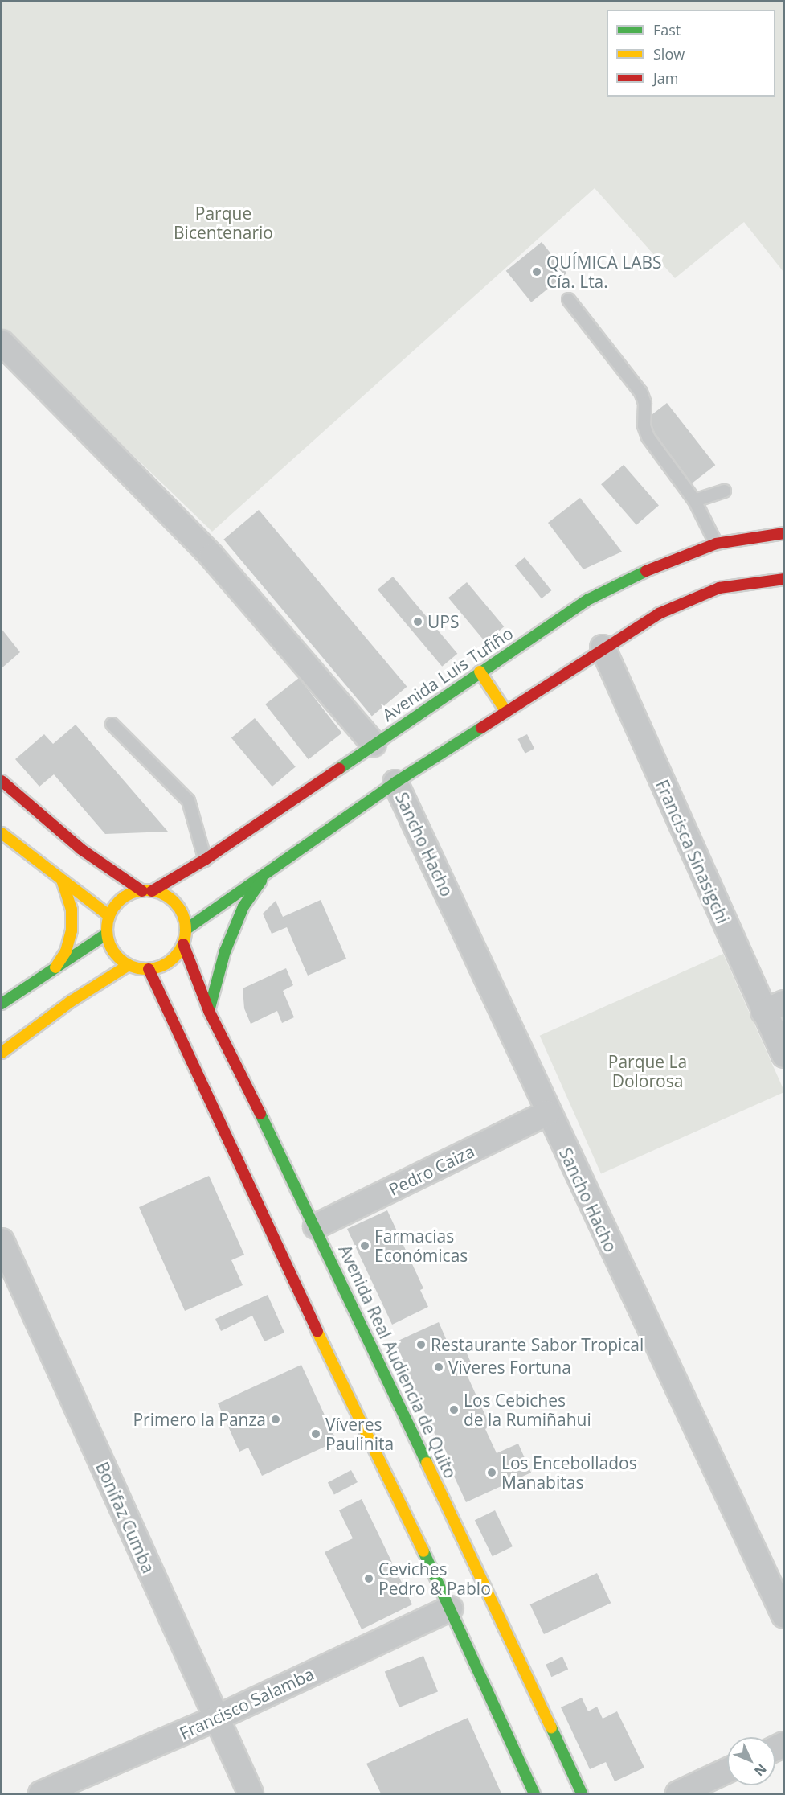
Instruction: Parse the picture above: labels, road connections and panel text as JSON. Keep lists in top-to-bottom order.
{
  "streets": {
    "main road": ["Avenida Luis Tufiño", "Avenida Real Audiencia de Quito"],
    "street": [
      "Sancho Hacho",
      "Francisca Sinasigchi",
      "Pedro Caiza",
      "Bonifaz Cumba",
      "Francisco Salamba"
    ]
  },
  "crossings": [
    ["Avenida Luis Tufiño", "Avenida Real Audiencia de Quito"],
    ["Sancho Hacho", "Pedro Caiza"],
    ["Pedro Caiza", "Avenida Real Audiencia de Quito"],
    ["Bonifaz Cumba", "Francisco Salamba"]
  ],
  "parks": ["Parque Bicentenario", "Parque La Dolorosa"],
  "places": [
    "QUÍMICA LABS Cía. Lta.",
    "UPS",
    "Farmacias Económicas",
    "Restaurante Sabor Tropical",
    "Viveres Fortuna",
    "Los Cebiches de la Rumiñahui",
    "Primero la Panza",
    "Víveres Paulinita",
    "Los Encebollados Manabitas",
    "Ceviches Pedro & Pablo"
  ],
  "legend": ["Fast", "Slow", "Jam"],
  "north": "bottom right"
}
